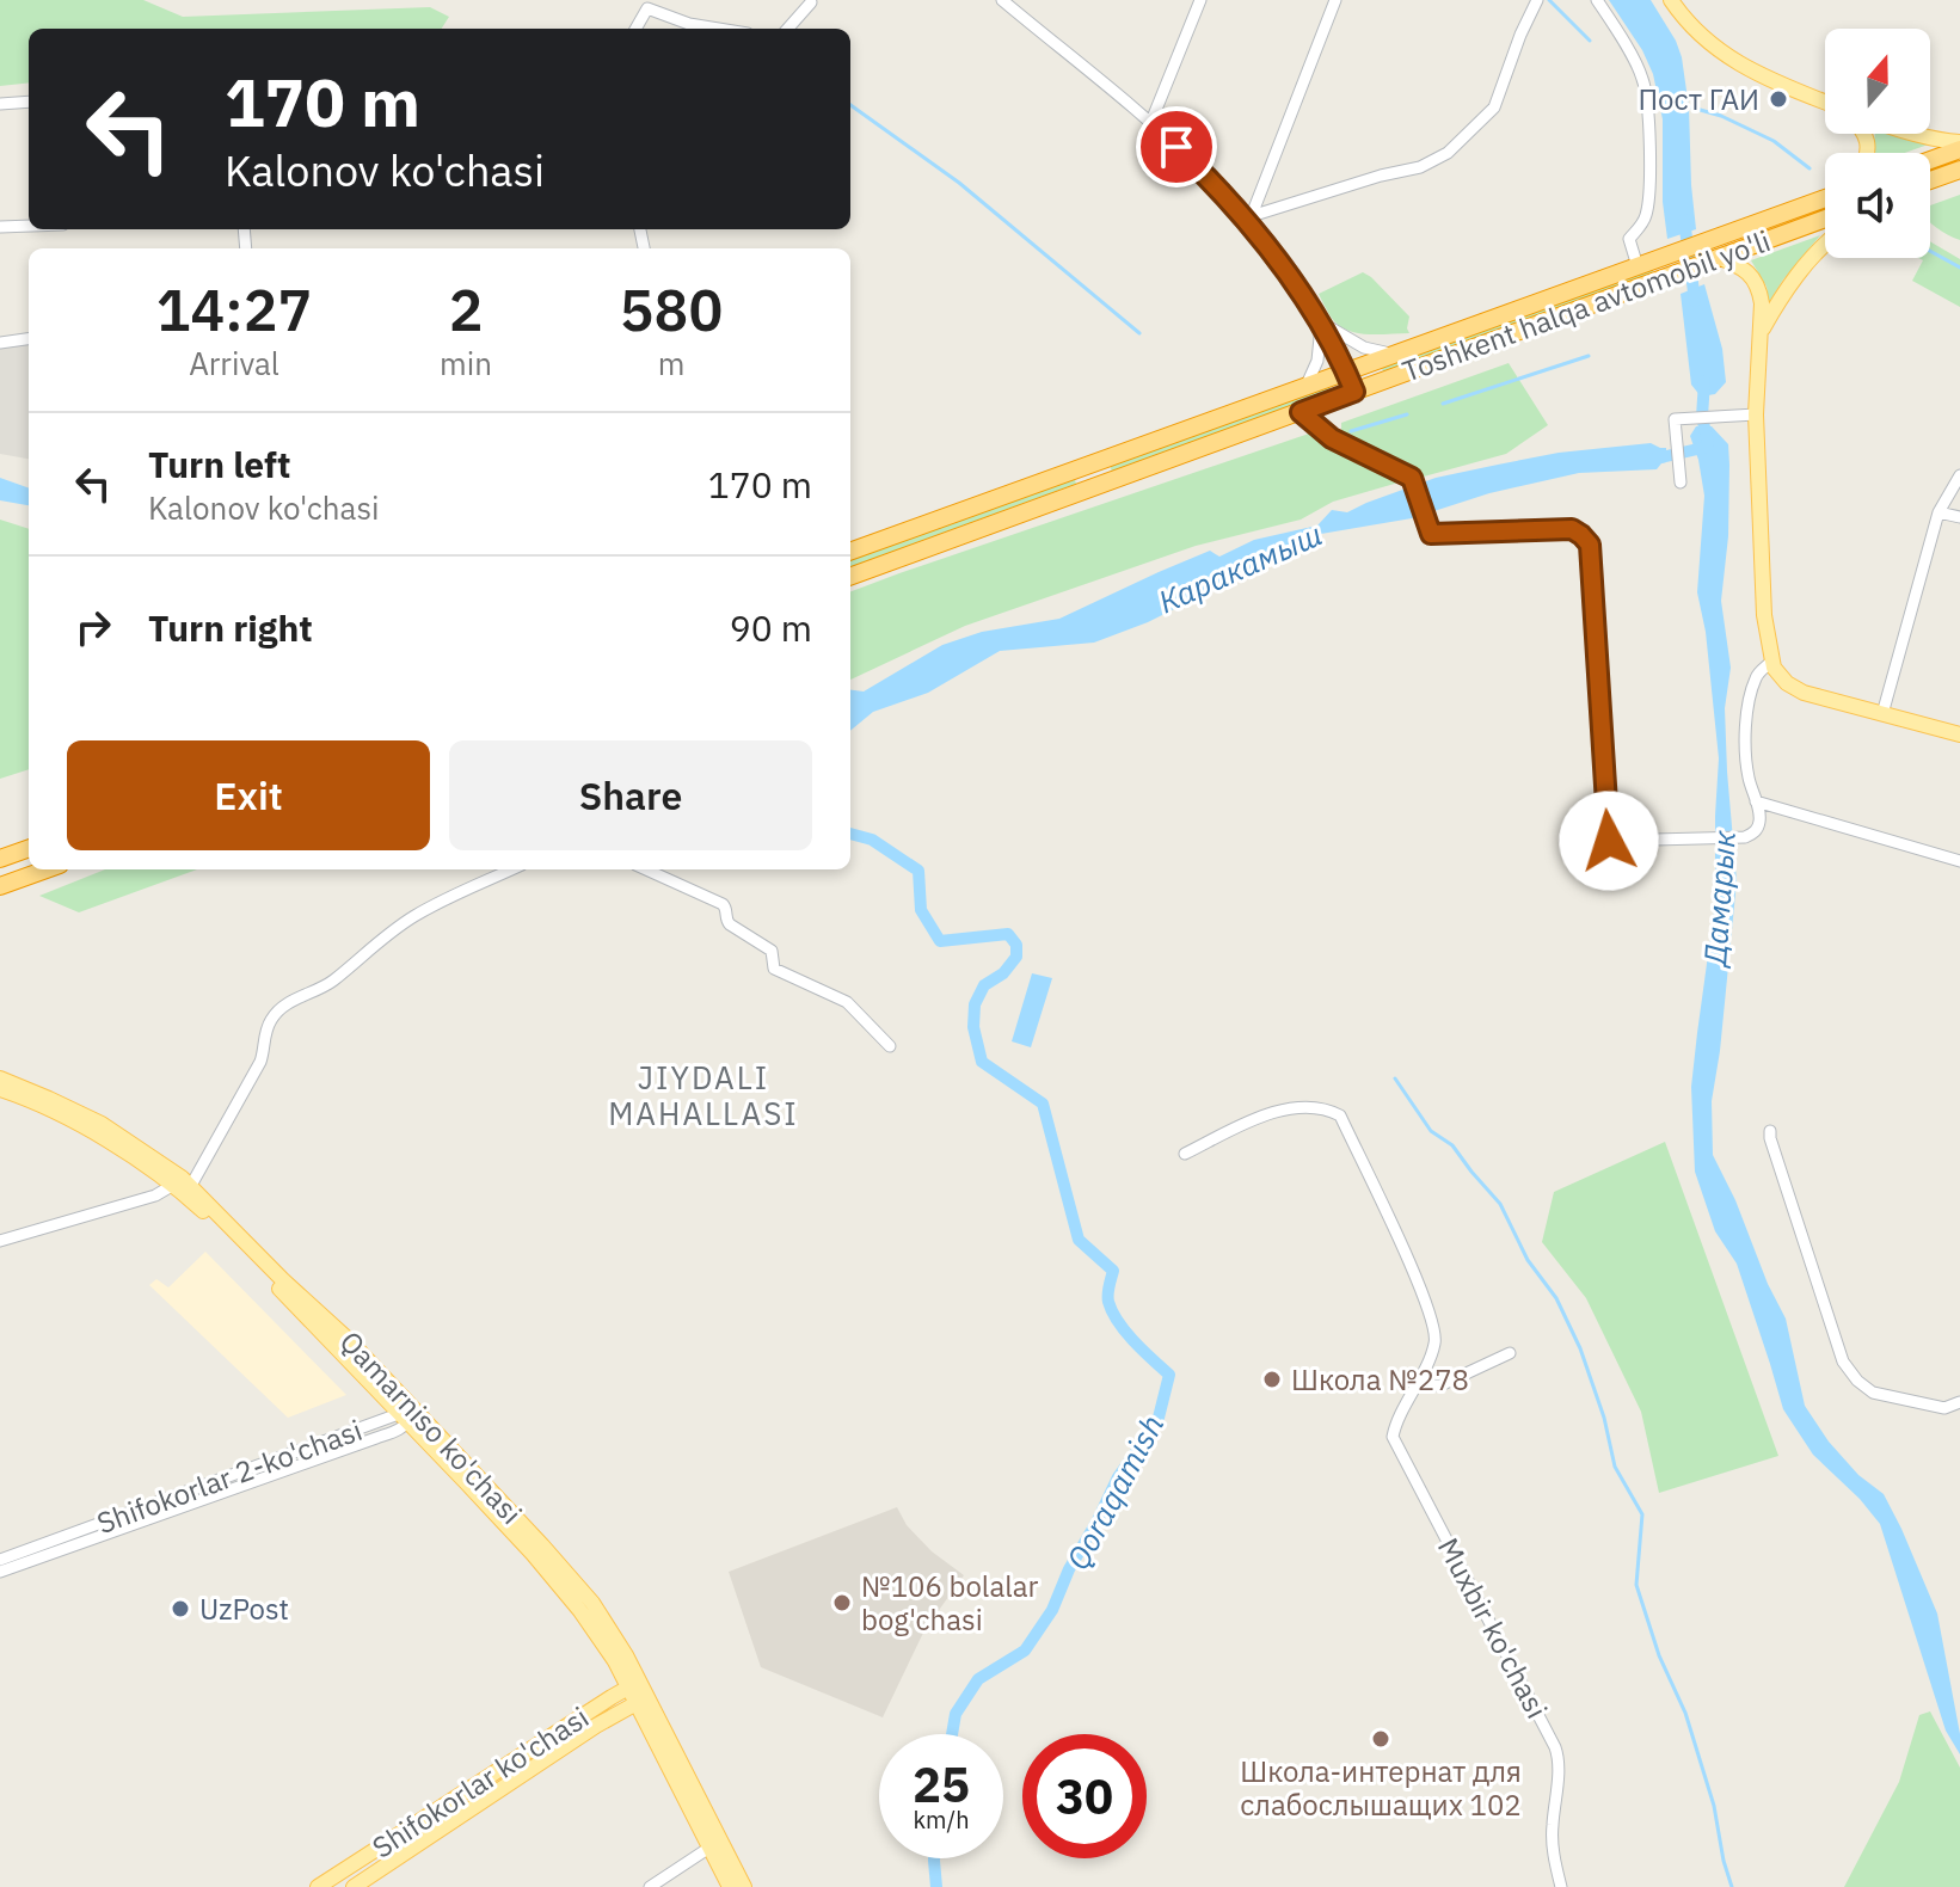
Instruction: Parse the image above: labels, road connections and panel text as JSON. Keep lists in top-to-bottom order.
{
  "streets": {
    "highway": ["Toshkent halqa avtomobil yo'li"],
    "main road": ["Qamarniso ko'chasi", "Shifokorlar ko'chasi"],
    "street": ["Shifokorlar 2-ko'chasi", "Muxbir ko'chasi"]
  },
  "crossings": [
    ["Qamarniso ko'chasi", "Shifokorlar 2-ko'chasi"],
    ["Qamarniso ko'chasi", "Shifokorlar ko'chasi"]
  ],
  "districts": ["JIYDALI MAHALLASI"],
  "water": ["Каракамыш", "Дамарык", "Qoraqamish"],
  "places": [
    "Пост ГАИ",
    "Школа №278",
    "№106 bolalar bog'chasi",
    "UzPost",
    "Школа-интернат для слабослышащих 102"
  ],
  "north": "top",
  "page": {
    "turn": ["170 m", "Kalonov ko'chasi"],
    "eta": [
      "14:27",
      "Arrival",
      "2",
      "min",
      "580",
      "m"
    ],
    "list": [
      {
        "name": "Turn left",
        "note": "Kalonov ko'chasi",
        "value": "170 m"
      },
      {
        "name": "Turn right",
        "value": "90 m"
      }
    ],
    "buttons": ["Exit", "Share"],
    "speed": "25 km/h",
    "limit": "30"
  }
}
